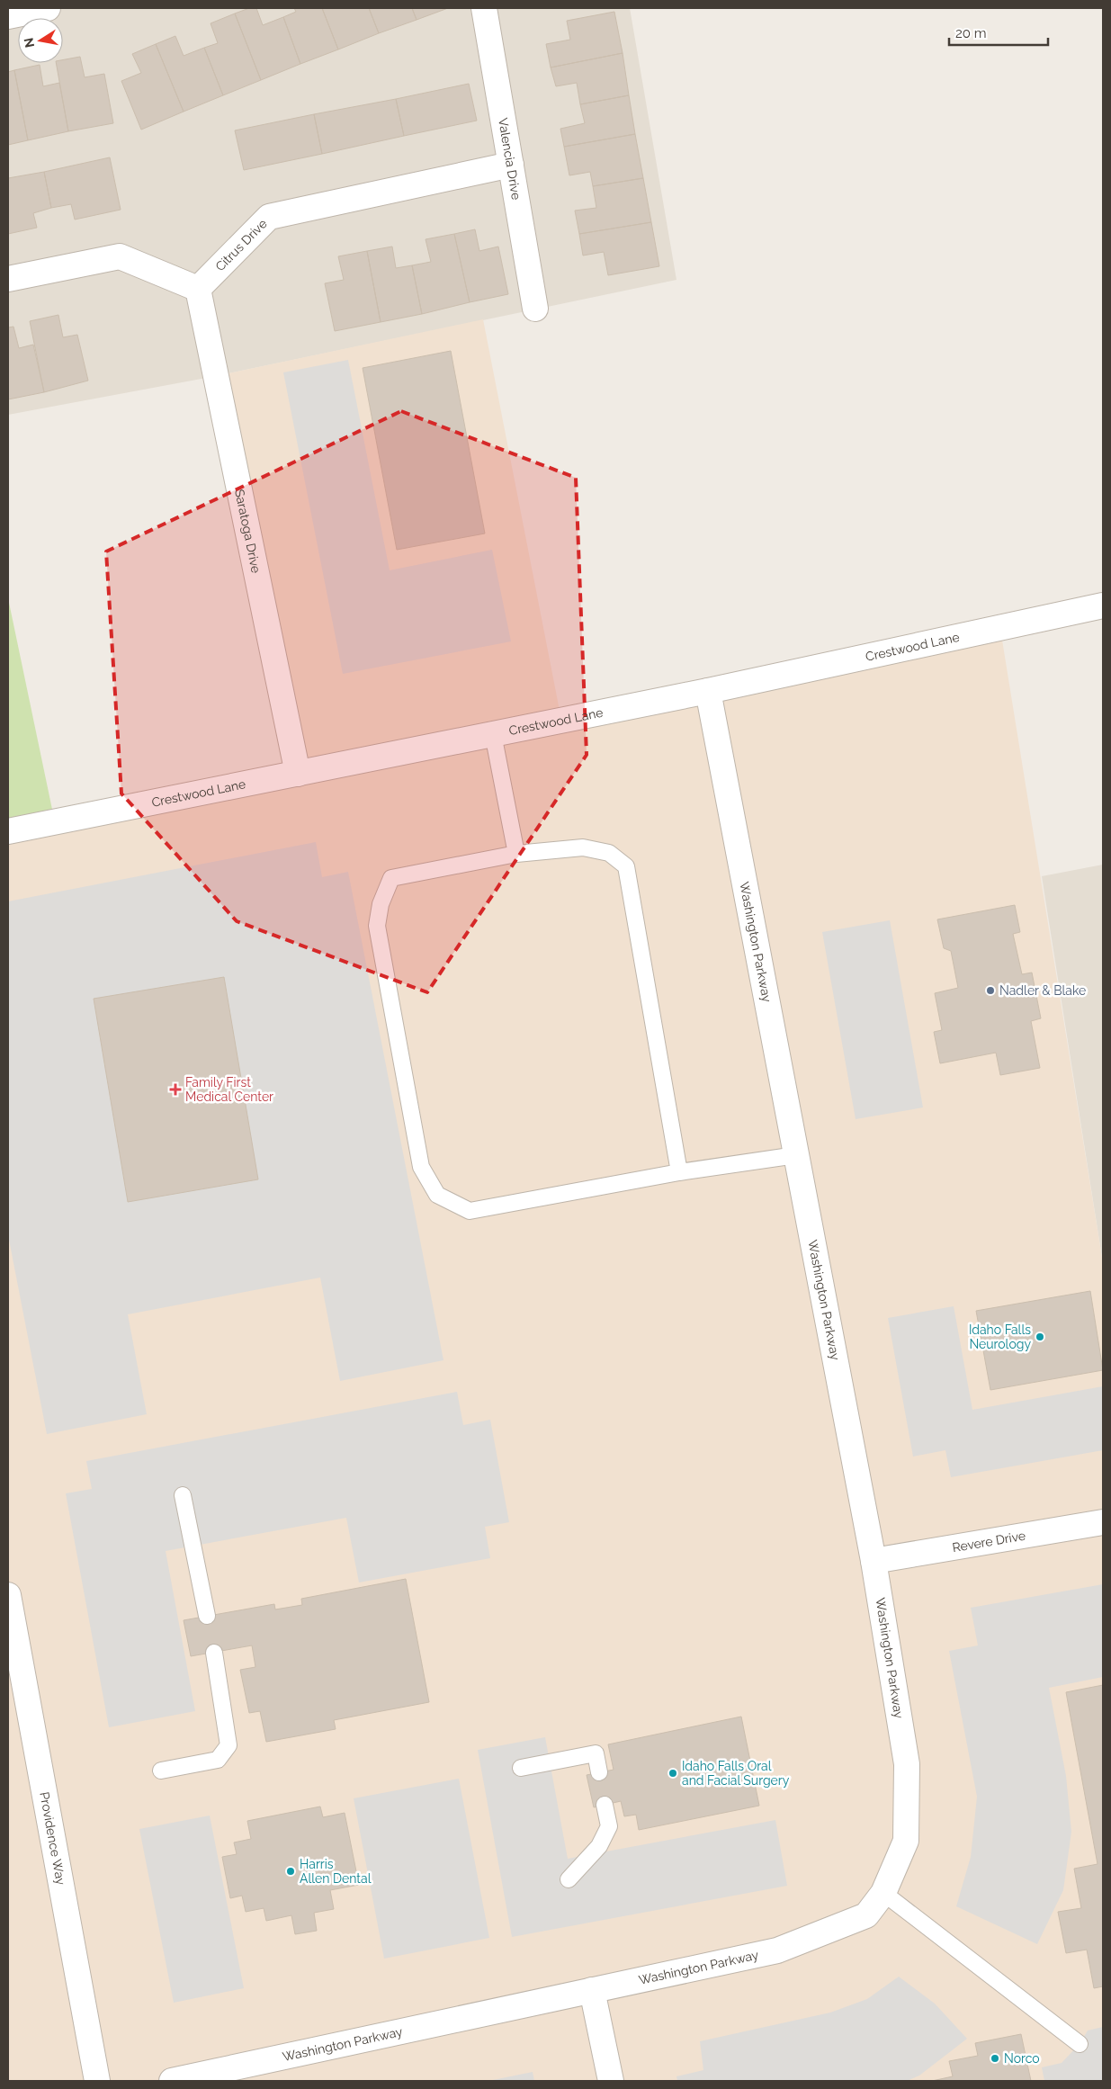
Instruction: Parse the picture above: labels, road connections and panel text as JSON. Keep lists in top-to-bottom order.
{
  "streets": {
    "street": [
      "Valencia Drive",
      "Citrus Drive",
      "Saratoga Drive",
      "Crestwood Lane",
      "Washington Parkway",
      "Revere Drive",
      "Providence Way"
    ]
  },
  "crossings": [
    ["Valencia Drive", "Citrus Drive"],
    ["Citrus Drive", "Saratoga Drive"],
    ["Saratoga Drive", "Crestwood Lane"],
    ["Crestwood Lane", "Washington Parkway"],
    ["Washington Parkway", "Revere Drive"]
  ],
  "places": {
    "other": [
      "Nadler & Blake",
      "Idaho Falls Neurology",
      "Idaho Falls Oral and Facial Surgery",
      "Harris Allen Dental",
      "Norco"
    ],
    "health": ["Family First Medical Center"]
  },
  "scale_bar": "20 m",
  "north": "left"
}
